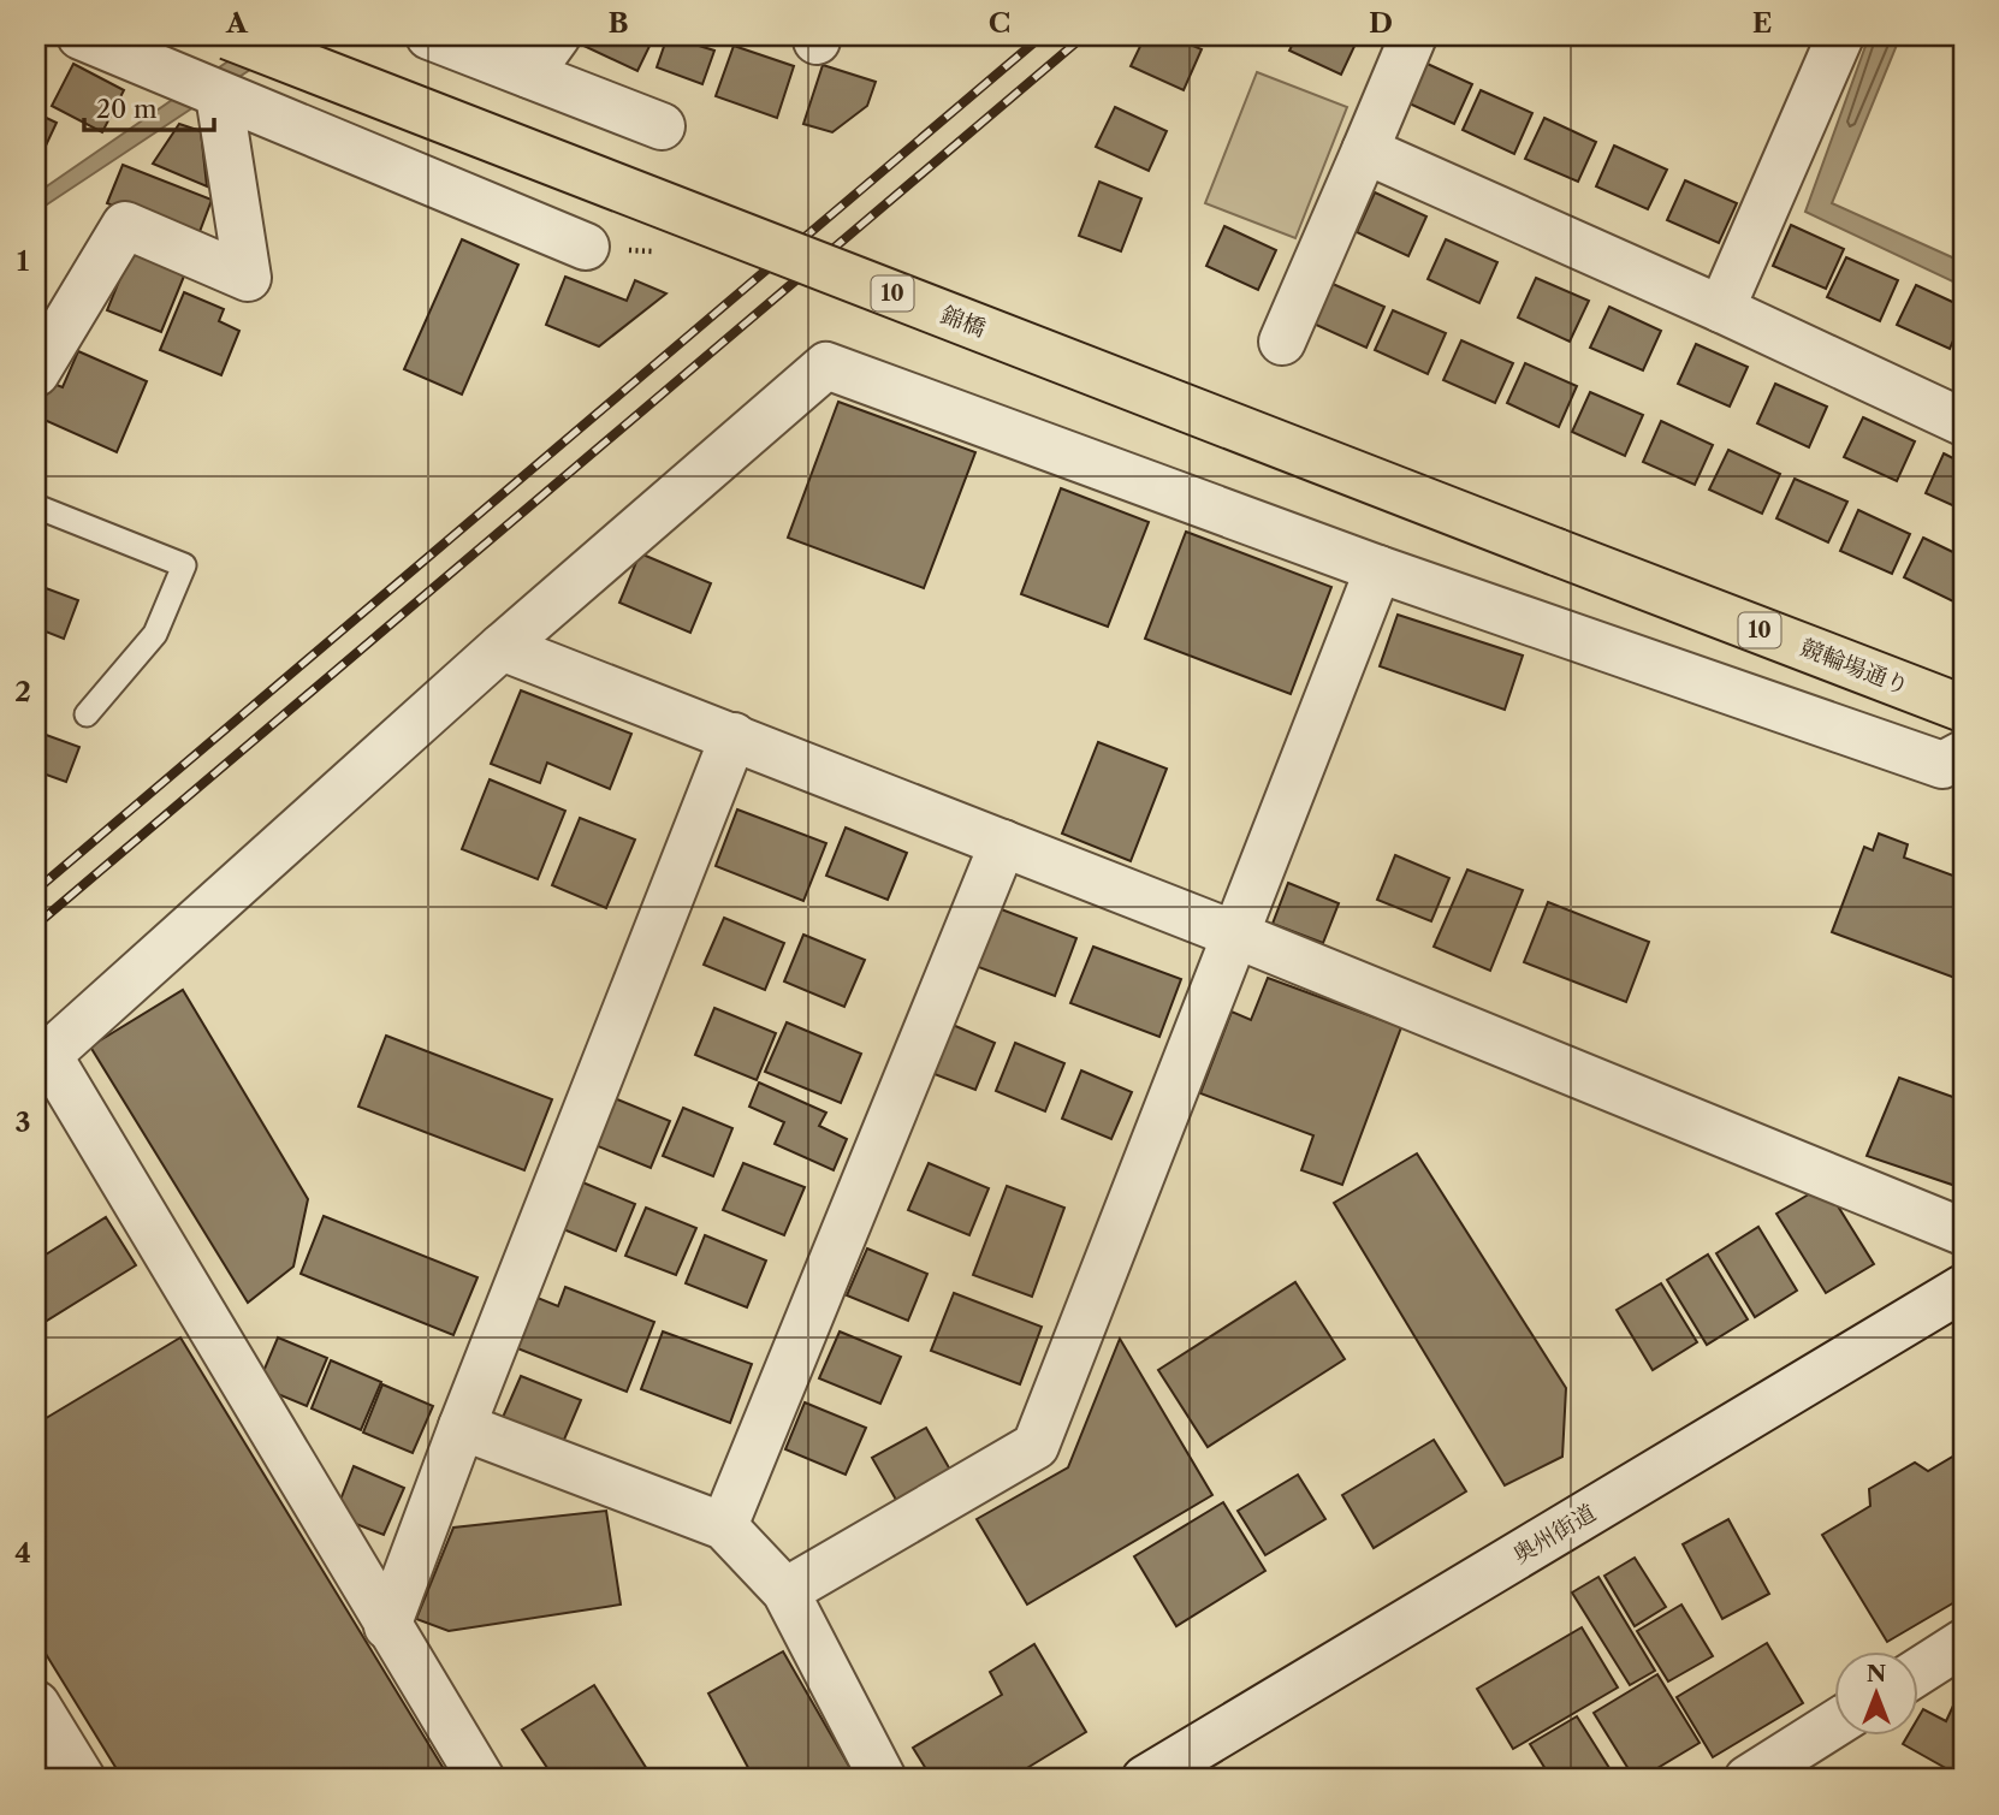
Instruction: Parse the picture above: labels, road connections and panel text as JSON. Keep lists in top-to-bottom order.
{
  "streets": {
    "main road": ["10", "錦橋", "競輪場通り"],
    "street": ["奥州街道"]
  },
  "crossings": [
    ["錦橋", "競輪場通り"]
  ],
  "scale_bar": "20 m",
  "north": "top",
  "grid": {
    "columns": [
      "A",
      "B",
      "C",
      "D",
      "E"
    ],
    "rows": [
      "1",
      "2",
      "3",
      "4"
    ]
  }
}
